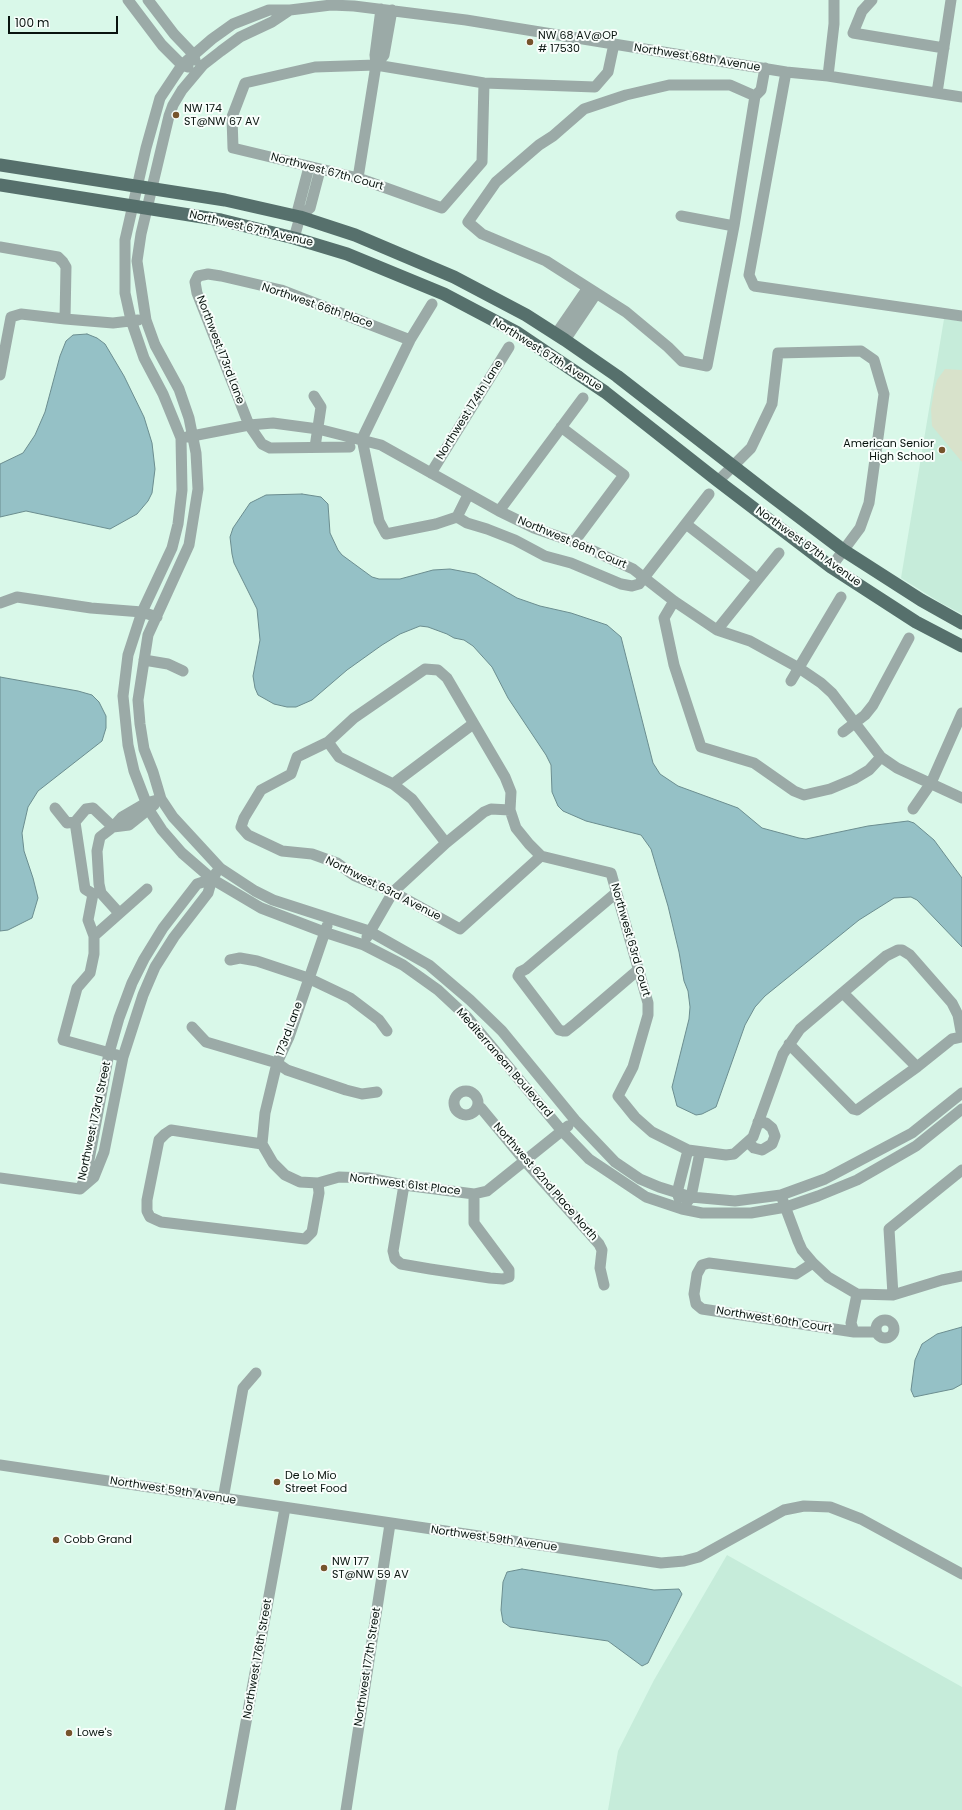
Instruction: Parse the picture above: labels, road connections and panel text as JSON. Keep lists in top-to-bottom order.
{
  "streets": {
    "main road": ["Northwest 67th Avenue"],
    "street": [
      "Northwest 68th Avenue",
      "Northwest 67th Court",
      "Northwest 66th Place",
      "Northwest 173rd Lane",
      "Northwest 174th Lane",
      "Northwest 66th Court",
      "Northwest 63rd Avenue",
      "Northwest 63rd Court",
      "173rd Lane",
      "Mediterranean Boulevard",
      "Northwest 173rd Street",
      "Northwest 62nd Place North",
      "Northwest 61st Place",
      "Northwest 60th Court",
      "Northwest 59th Avenue",
      "Northwest 176th Street",
      "Northwest 177th Street"
    ]
  },
  "crossings": [
    ["Northwest 68th Avenue", "Mediterranean Boulevard"],
    ["Northwest 67th Avenue", "Mediterranean Boulevard"],
    ["Northwest 66th Place", "Northwest 173rd Lane"],
    ["Northwest 173rd Lane", "Northwest 66th Court"],
    ["Northwest 174th Lane", "Northwest 66th Court"],
    ["Northwest 66th Court", "Mediterranean Boulevard"],
    ["Northwest 63rd Avenue", "Northwest 63rd Court"],
    ["173rd Lane", "Mediterranean Boulevard"],
    ["173rd Lane", "Northwest 61st Place"],
    ["Mediterranean Boulevard", "Northwest 173rd Street"],
    ["Northwest 59th Avenue", "Northwest 176th Street"],
    ["Northwest 59th Avenue", "Northwest 177th Street"]
  ],
  "places": [
    "NW 68 AV@OP # 17530",
    "NW 174 ST@NW 67 AV",
    "American Senior High School",
    "De Lo Mío Street Food",
    "Cobb Grand",
    "NW 177 ST@NW 59 AV",
    "Lowe's"
  ],
  "scale_bar": "100 m"
}
